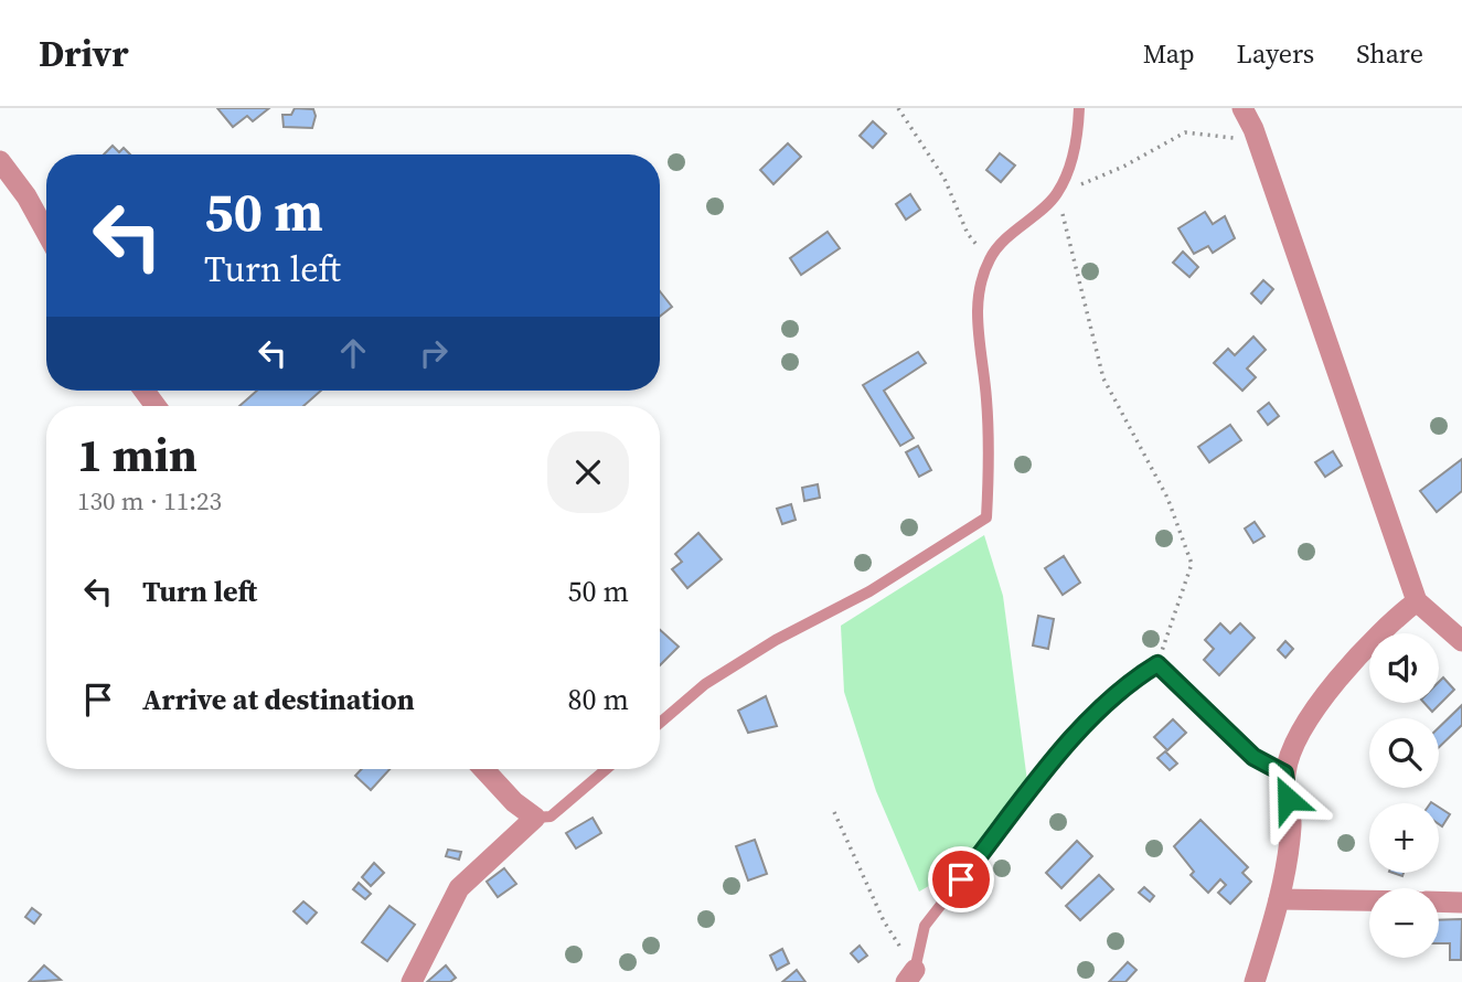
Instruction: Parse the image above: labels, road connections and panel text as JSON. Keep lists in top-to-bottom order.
{
  "page": {
    "header": "Drivr",
    "nav": ["Map", "Layers", "Share"],
    "turn": ["50 m", "Turn left"],
    "heading": ["1 min", "130 m · 11:23"],
    "list": [
      {
        "name": "Turn left",
        "value": "50 m"
      },
      {
        "name": "Arrive at destination",
        "value": "80 m"
      }
    ],
    "map_buttons": ["+", "−"]
  }
}
